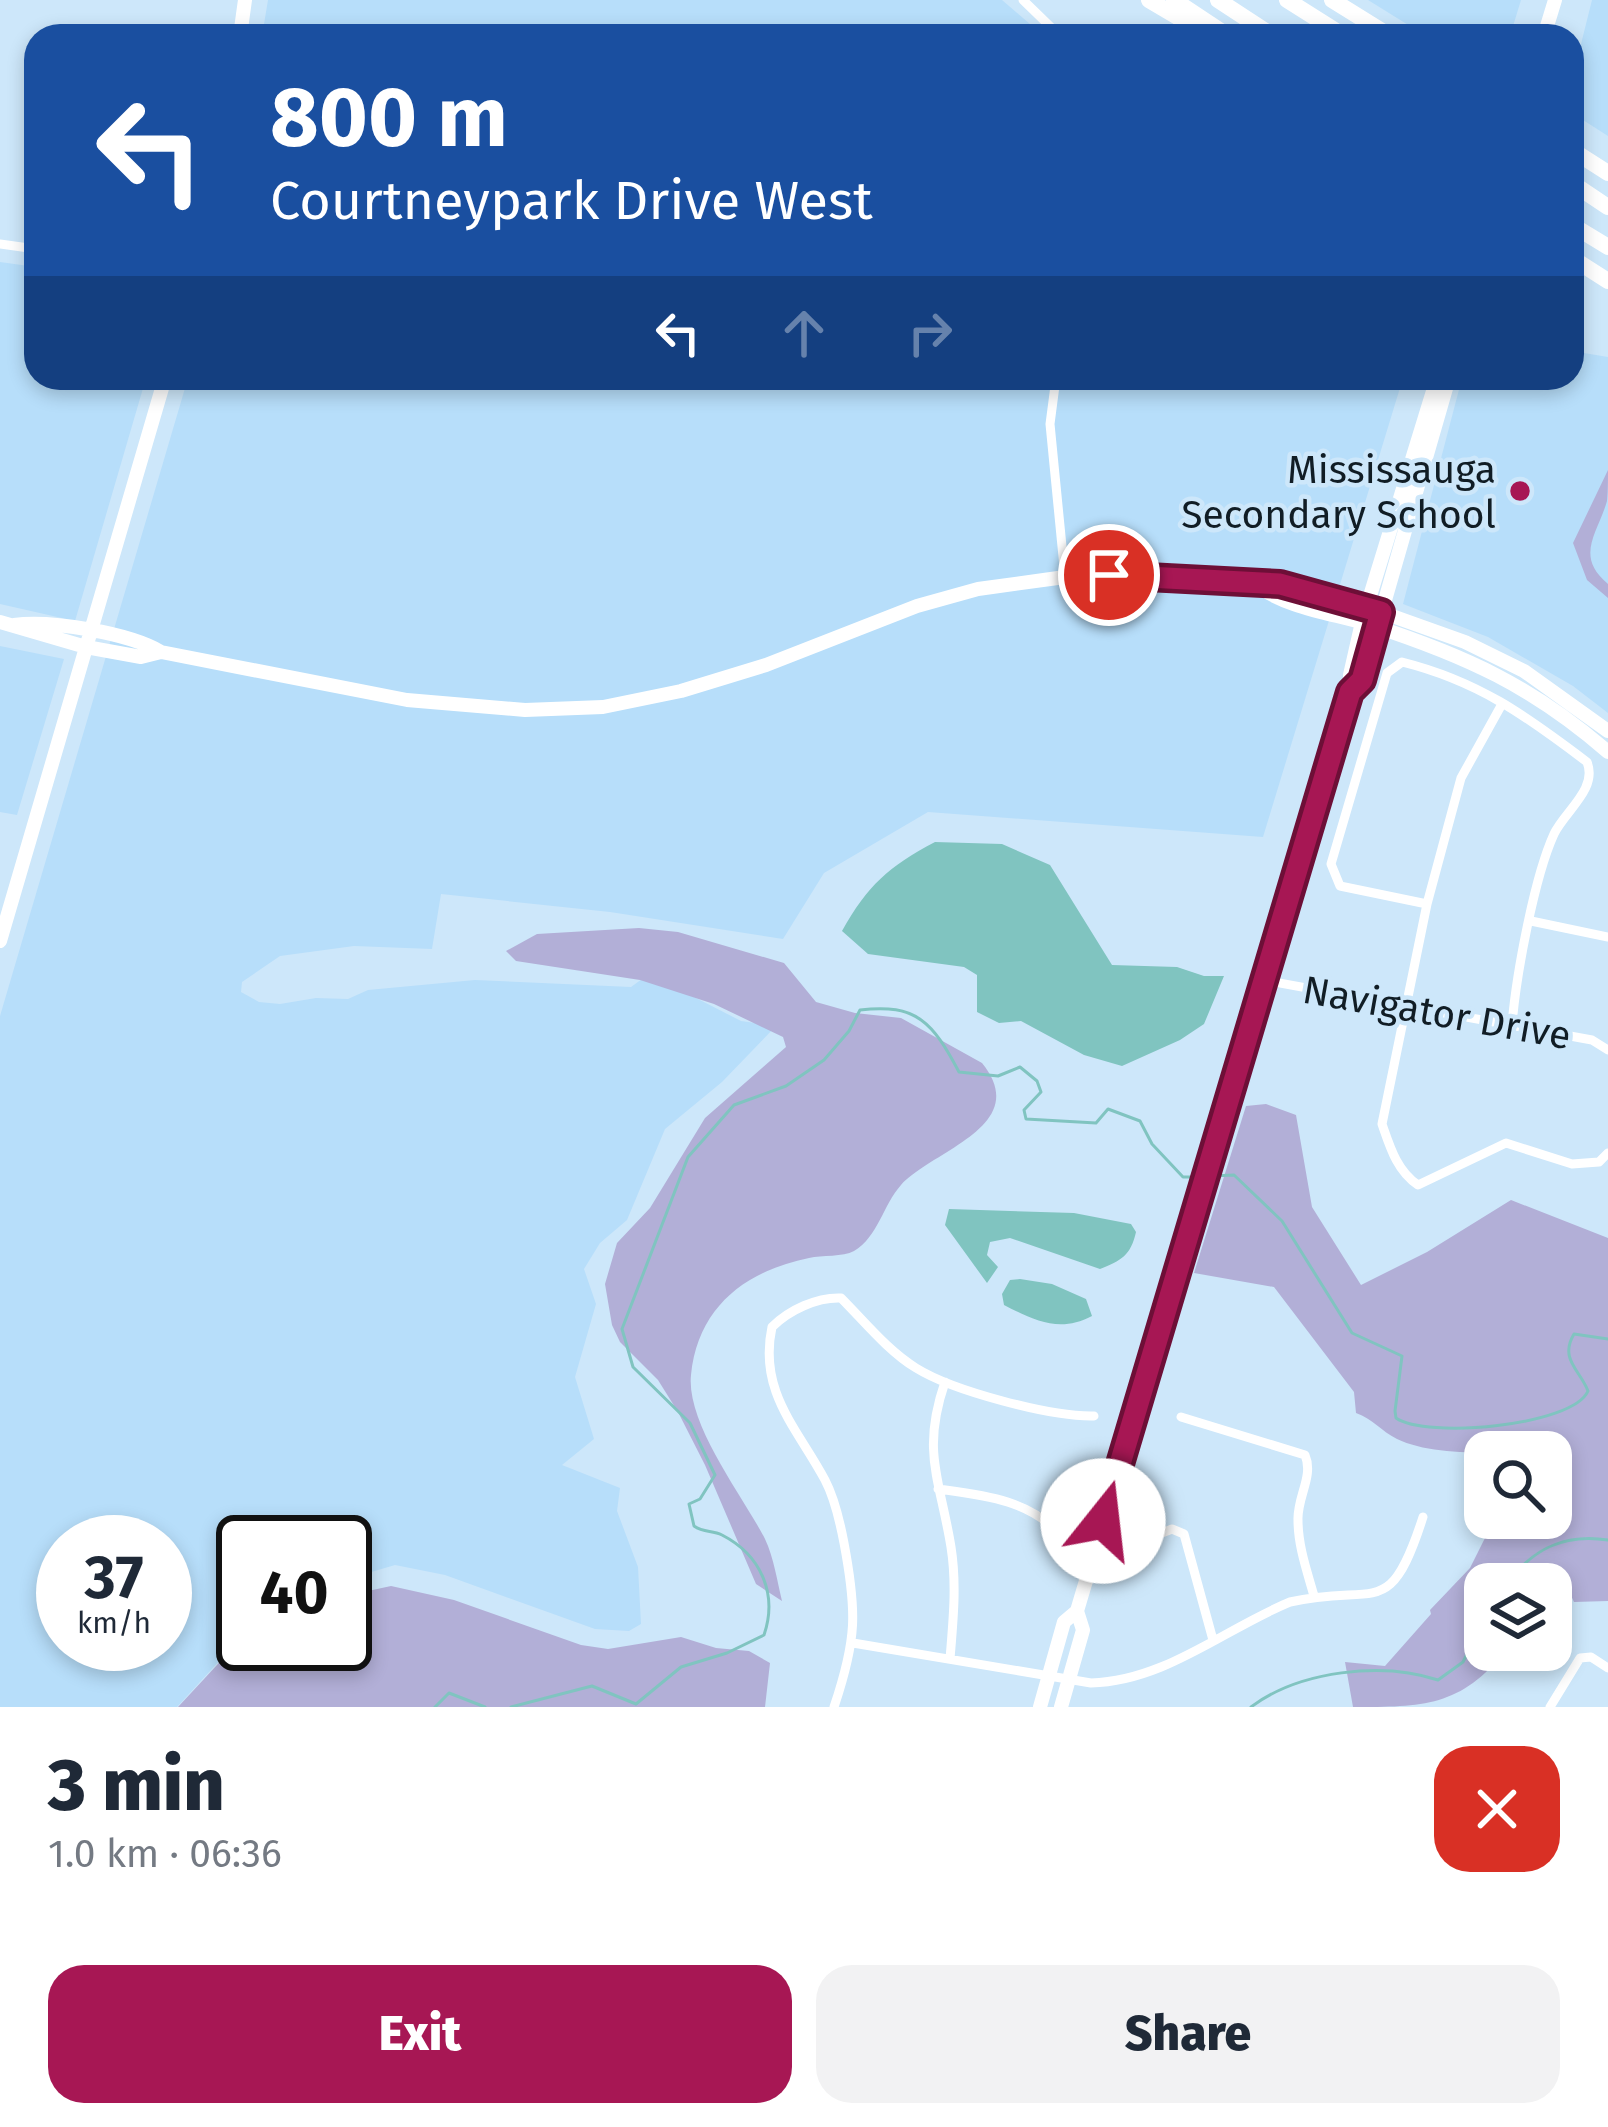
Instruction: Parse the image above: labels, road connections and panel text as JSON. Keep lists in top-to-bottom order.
{
  "streets": {
    "street": ["Navigator Drive"]
  },
  "places": ["Mississauga Secondary School"],
  "page": {
    "turn": ["800 m", "Courtneypark Drive West"],
    "speed": "37 km/h",
    "limit": "40",
    "heading": ["3 min", "1.0 km · 06:36"],
    "buttons": ["Exit", "Share"]
  }
}
